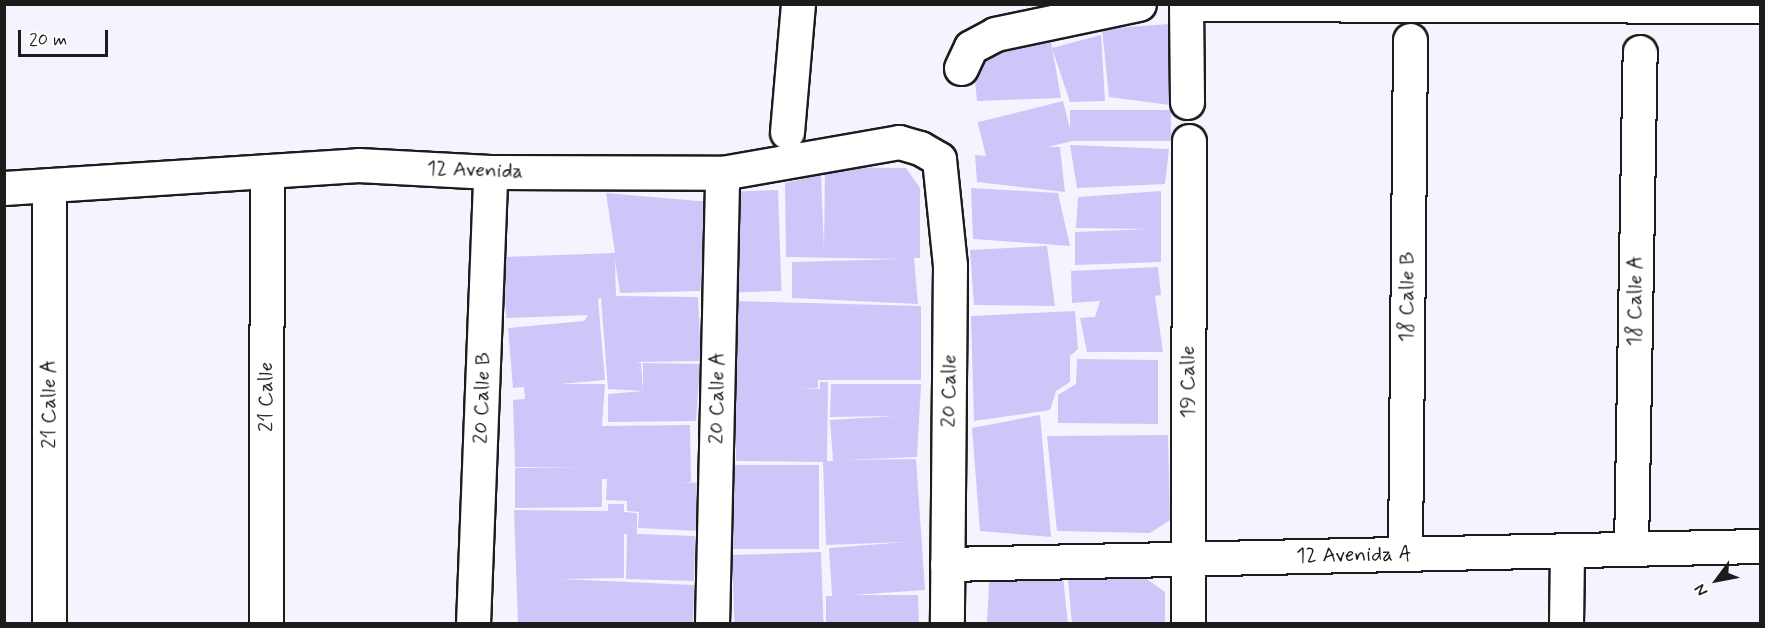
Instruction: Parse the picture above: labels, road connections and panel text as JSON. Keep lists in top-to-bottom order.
{
  "streets": {
    "street": [
      "12 Avenida",
      "18 Calle B",
      "18 Calle A",
      "19 Calle",
      "20 Calle",
      "21 Calle",
      "20 Calle B",
      "20 Calle A",
      "21 Calle A",
      "12 Avenida A"
    ]
  },
  "crossings": [
    ["12 Avenida", "20 Calle"],
    ["12 Avenida", "21 Calle"],
    ["12 Avenida", "20 Calle B"],
    ["12 Avenida", "20 Calle A"],
    ["12 Avenida", "21 Calle A"],
    ["18 Calle B", "12 Avenida A"],
    ["18 Calle A", "12 Avenida A"],
    ["19 Calle", "12 Avenida A"],
    ["20 Calle", "12 Avenida A"]
  ],
  "scale_bar": "20 m",
  "north": "bottom left"
}
